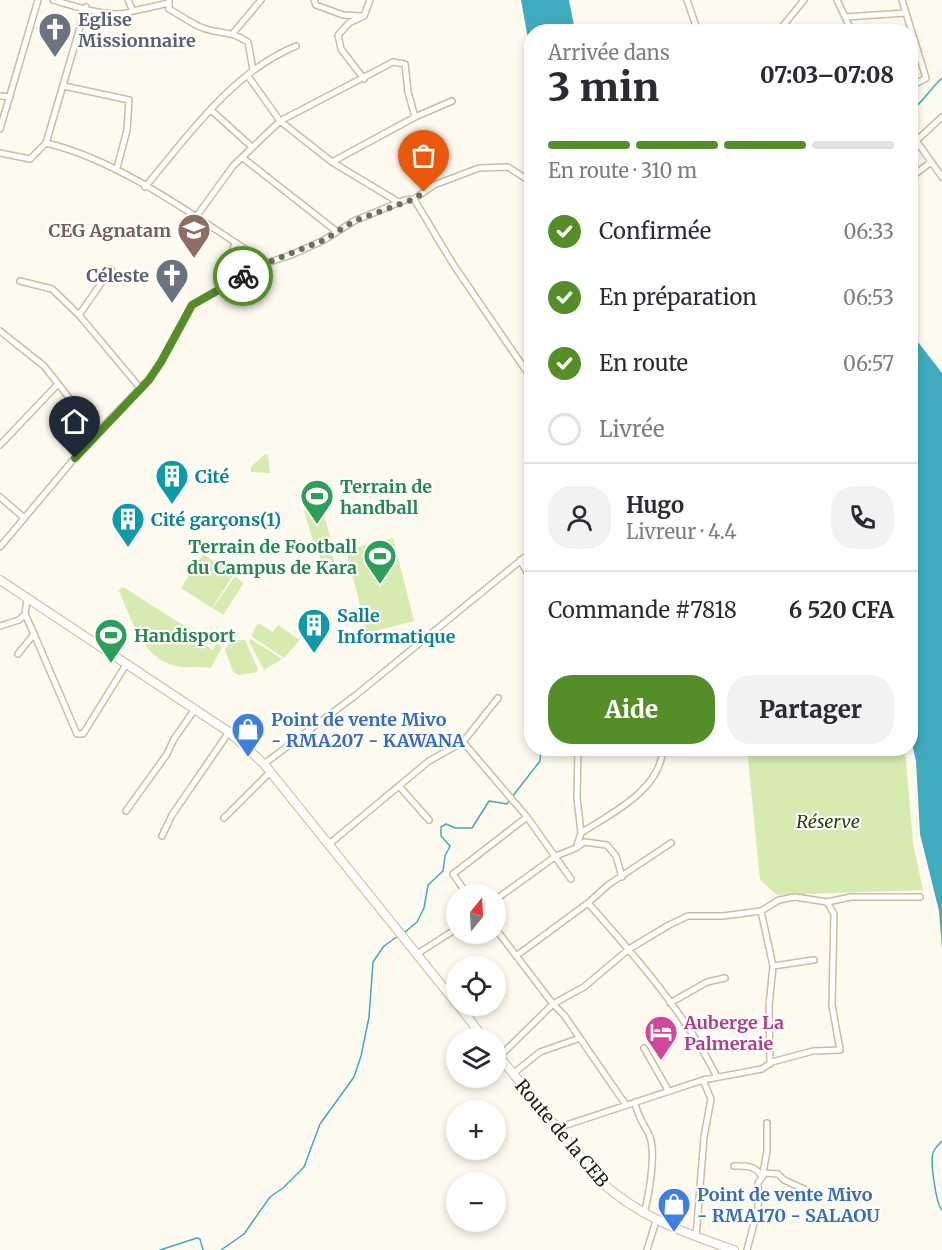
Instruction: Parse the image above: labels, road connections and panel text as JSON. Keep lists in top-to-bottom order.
{
  "streets": {
    "main road": ["Route de la CEB"]
  },
  "parks": ["Réserve"],
  "places": {
    "church": ["Eglise Missionnaire", "Céleste"],
    "school or university": ["CEG Agnatam"],
    "building": ["Cité", "Cité garçons(1)", "Salle Informatique"],
    "sports": ["Terrain de handball", "Terrain de Football du Campus de Kara", "Handisport"],
    "shop": ["Point de vente Mivo - RMA207 - KAWANA", "Point de vente Mivo - RMA170 - SALAOU"],
    "hotel": ["Auberge La Palmeraie"]
  },
  "north": "top",
  "page": {
    "heading": ["3 min", "Arrivée dans", "07:03–07:08"],
    "panel": [
      "Hugo",
      "Livreur · 4.4",
      "Commande #7818",
      "6 520 CFA"
    ],
    "bar": "En route · 310 m",
    "list": [
      ["Confirmée", "06:33"],
      ["En préparation", "06:53"],
      ["En route", "06:57"],
      "Livrée"
    ],
    "buttons": ["Aide", "Partager"],
    "map_buttons": ["+", "−"]
  }
}
